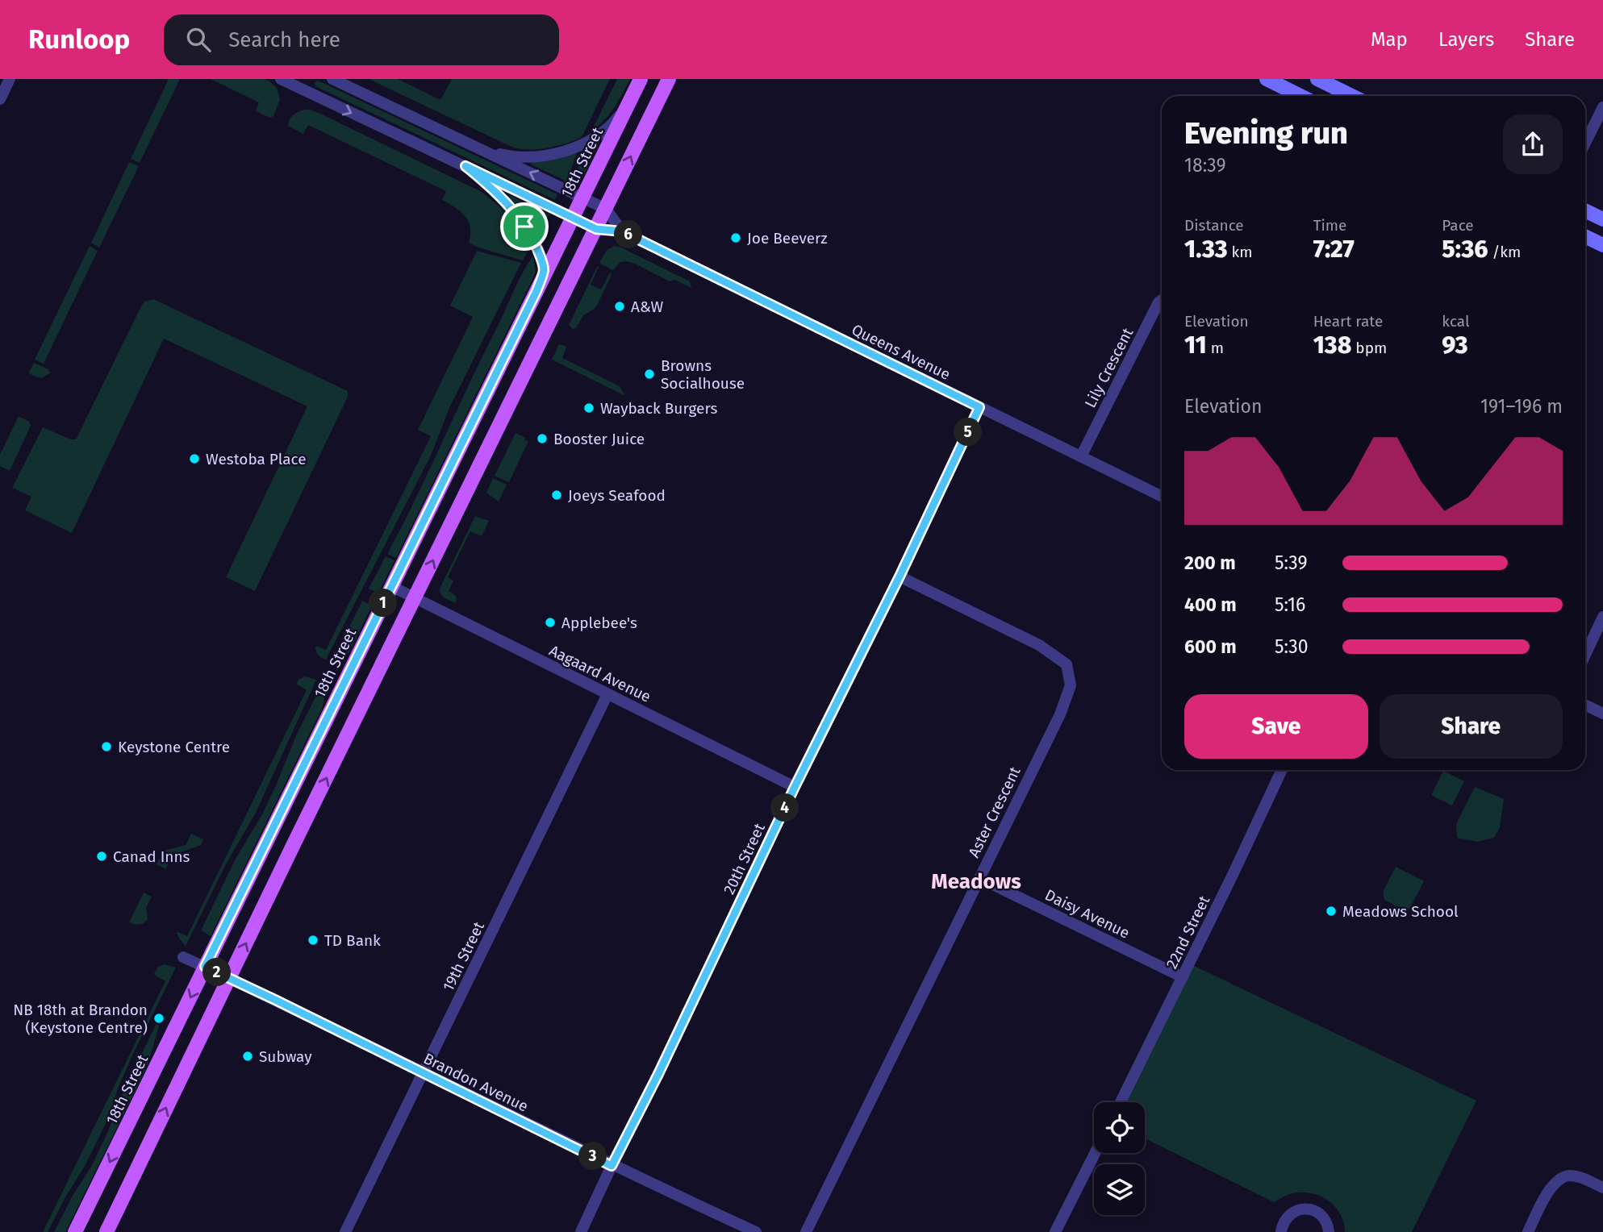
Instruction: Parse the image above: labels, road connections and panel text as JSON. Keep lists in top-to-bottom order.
{
  "streets": {
    "main road": ["18th Street"],
    "street": [
      "Queens Avenue",
      "Lily Crescent",
      "Aagaard Avenue",
      "Aster Crescent",
      "20th Street",
      "Daisy Avenue",
      "22nd Street",
      "19th Street",
      "Brandon Avenue"
    ]
  },
  "crossings": [
    ["18th Street", "Aagaard Avenue"],
    ["18th Street", "Brandon Avenue"],
    ["Queens Avenue", "Lily Crescent"],
    ["Queens Avenue", "20th Street"],
    ["Aagaard Avenue", "20th Street"],
    ["Aagaard Avenue", "19th Street"],
    ["Aster Crescent", "20th Street"],
    ["Aster Crescent", "Daisy Avenue"],
    ["20th Street", "Brandon Avenue"],
    ["Daisy Avenue", "22nd Street"],
    ["19th Street", "Brandon Avenue"]
  ],
  "districts": ["Meadows"],
  "places": [
    "Joe Beeverz",
    "A&W",
    "Browns Socialhouse",
    "Wayback Burgers",
    "Booster Juice",
    "Westoba Place",
    "Joeys Seafood",
    "Applebee's",
    "Keystone Centre",
    "Canad Inns",
    "Meadows School",
    "TD Bank",
    "NB 18th at Brandon (Keystone Centre)",
    "Subway"
  ],
  "page": {
    "header": "Runloop",
    "search": "Search here",
    "nav": ["Map", "Layers", "Share"],
    "heading": ["Evening run", "18:39"],
    "stats": [
      ["Distance", "1.33 km"],
      ["Time", "7:27"],
      ["Pace", "5:36 /km"],
      ["Elevation", "11 m"],
      ["Heart rate", "138 bpm"],
      ["kcal", "93"]
    ],
    "pins": [
      "6",
      "5",
      "1",
      "4",
      "2",
      "3"
    ],
    "chart": ["Elevation", "191–196 m"],
    "list": [
      {
        "name": "200 m",
        "note": "5:39"
      },
      {
        "name": "400 m",
        "note": "5:16"
      },
      {
        "name": "600 m",
        "note": "5:30"
      }
    ],
    "buttons": ["Save", "Share"]
  }
}
